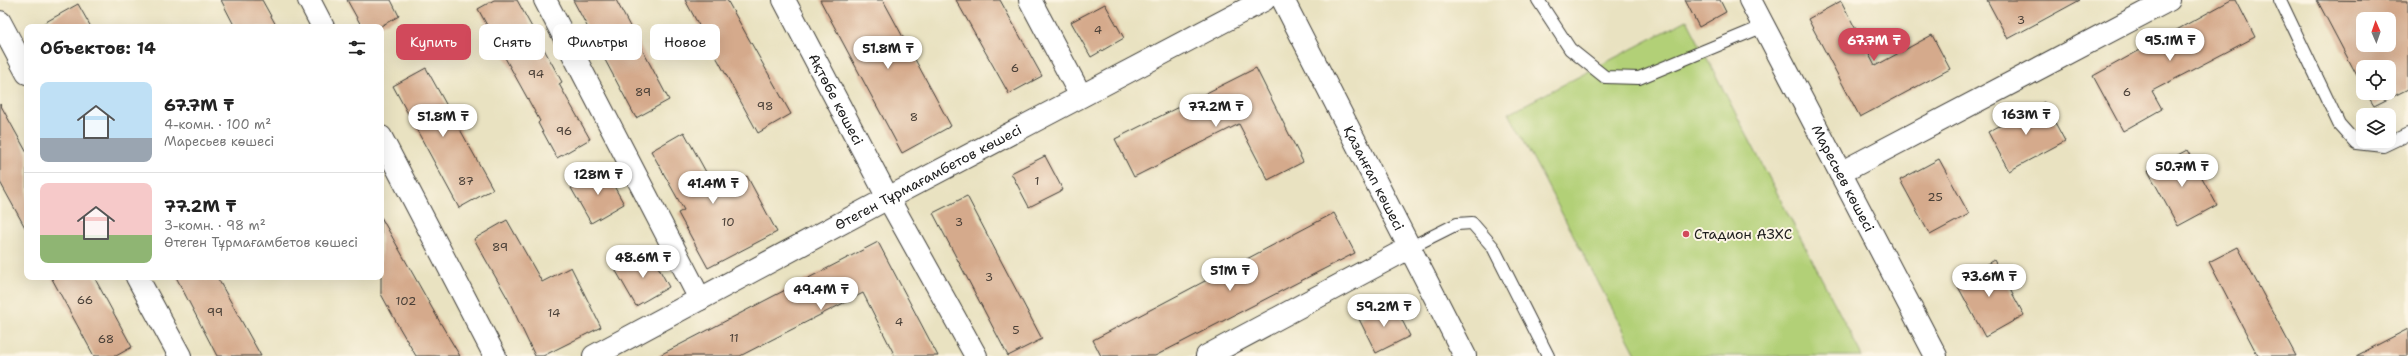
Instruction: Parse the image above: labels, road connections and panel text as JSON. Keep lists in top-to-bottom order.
{
  "streets": {
    "street": [
      "Ақтөбе көшесі",
      "Өтеген Тұрмағамбетов көшесі",
      "Қазанғап көшесі",
      "Маресьев көшесі"
    ]
  },
  "crossings": [
    ["Ақтөбе көшесі", "Өтеген Тұрмағамбетов көшесі"]
  ],
  "places": ["Стадион АЗХС"],
  "house_numbers": [
    "3",
    "4",
    "6",
    "94",
    "89",
    "6",
    "98",
    "8",
    "96",
    "87",
    "1",
    "25",
    "10",
    "3",
    "89",
    "3",
    "66",
    "102",
    "99",
    "14",
    "4",
    "5",
    "11",
    "68"
  ],
  "north": "top",
  "page": {
    "chip": [
      "Купить",
      "Снять",
      "Фильтры",
      "Новое"
    ],
    "heading": "Объектов: 14",
    "price": [
      "67.7M ₸",
      "95.1M ₸",
      "51.8M ₸",
      "77.2M ₸",
      "163M ₸",
      "51.8M ₸",
      "50.7M ₸",
      "128M ₸",
      "41.4M ₸",
      "48.6M ₸",
      "51M ₸",
      "73.6M ₸",
      "49.4M ₸",
      "59.2M ₸"
    ],
    "list": [
      {
        "name": "67.7M ₸",
        "note": "4-комн. · 100 m² · Маресьев көшесі"
      },
      {
        "name": "77.2M ₸",
        "note": "3-комн. · 98 m² · Өтеген Тұрмағамбетов көшесі"
      }
    ]
  }
}
